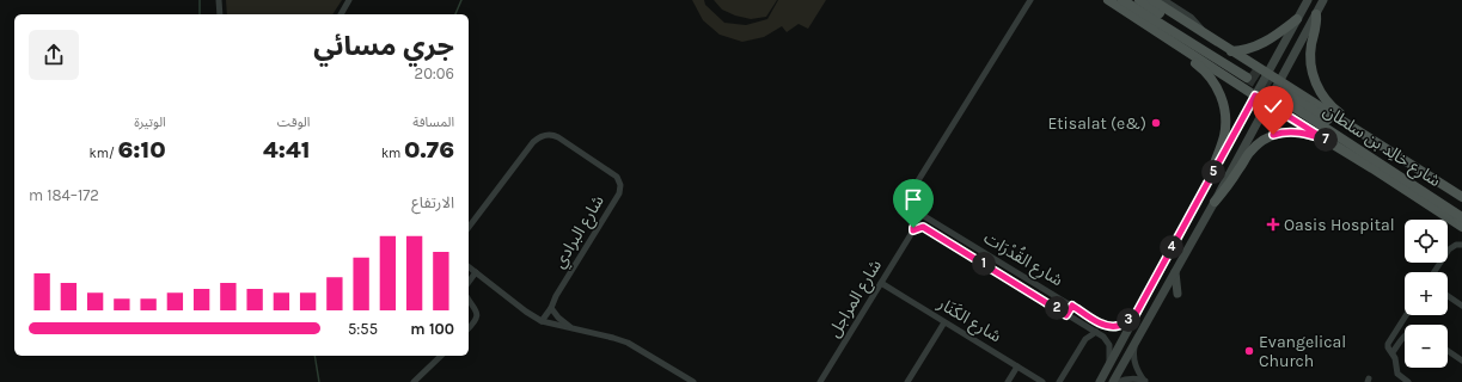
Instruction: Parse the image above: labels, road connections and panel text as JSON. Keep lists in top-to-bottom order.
{
  "streets": {
    "main road": ["شارع خالِد بن سلطان"],
    "street": [
      "شارع البرادي",
      "شارع القُدْرَات",
      "شارع المراجل",
      "شارع الكَنَار"
    ]
  },
  "crossings": [
    ["شارع المراجل", "شارع الكَنَار"]
  ],
  "places": {
    "other": ["Etisalat (e&)", "Evangelical Church"],
    "health": ["Oasis Hospital"]
  },
  "page": {
    "heading": ["جري مسائي", "20:06"],
    "stats": [
      ["المسافة", "0.76 km"],
      ["الوقت", "4:41"],
      ["الوتيرة", "6:10 /km"]
    ],
    "pins": [
      "7",
      "5",
      "4",
      "1",
      "2",
      "3"
    ],
    "chart": ["الارتفاع", "172–184 m"],
    "map_buttons": ["+", "−"],
    "list": [
      {
        "name": "100 m",
        "note": "5:55"
      }
    ]
  }
}
